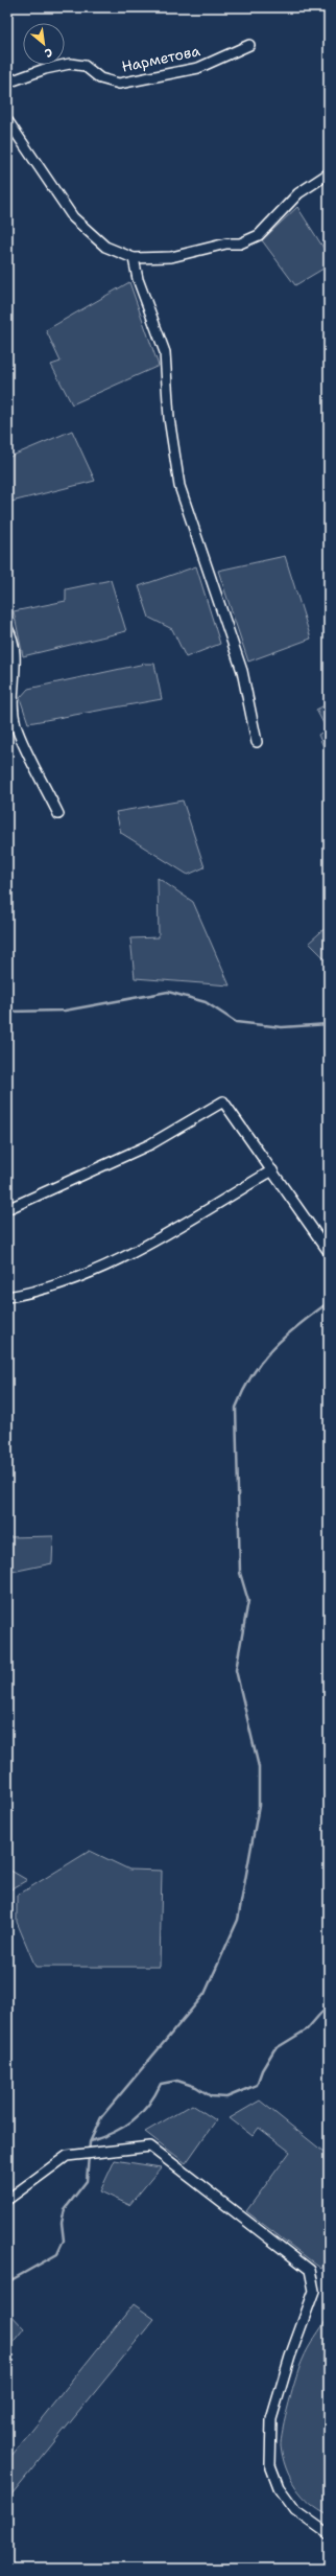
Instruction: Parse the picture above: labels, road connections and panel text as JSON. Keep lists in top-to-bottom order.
{
  "streets": {
    "street": ["Нарметова"]
  },
  "north": "bottom right"
}
